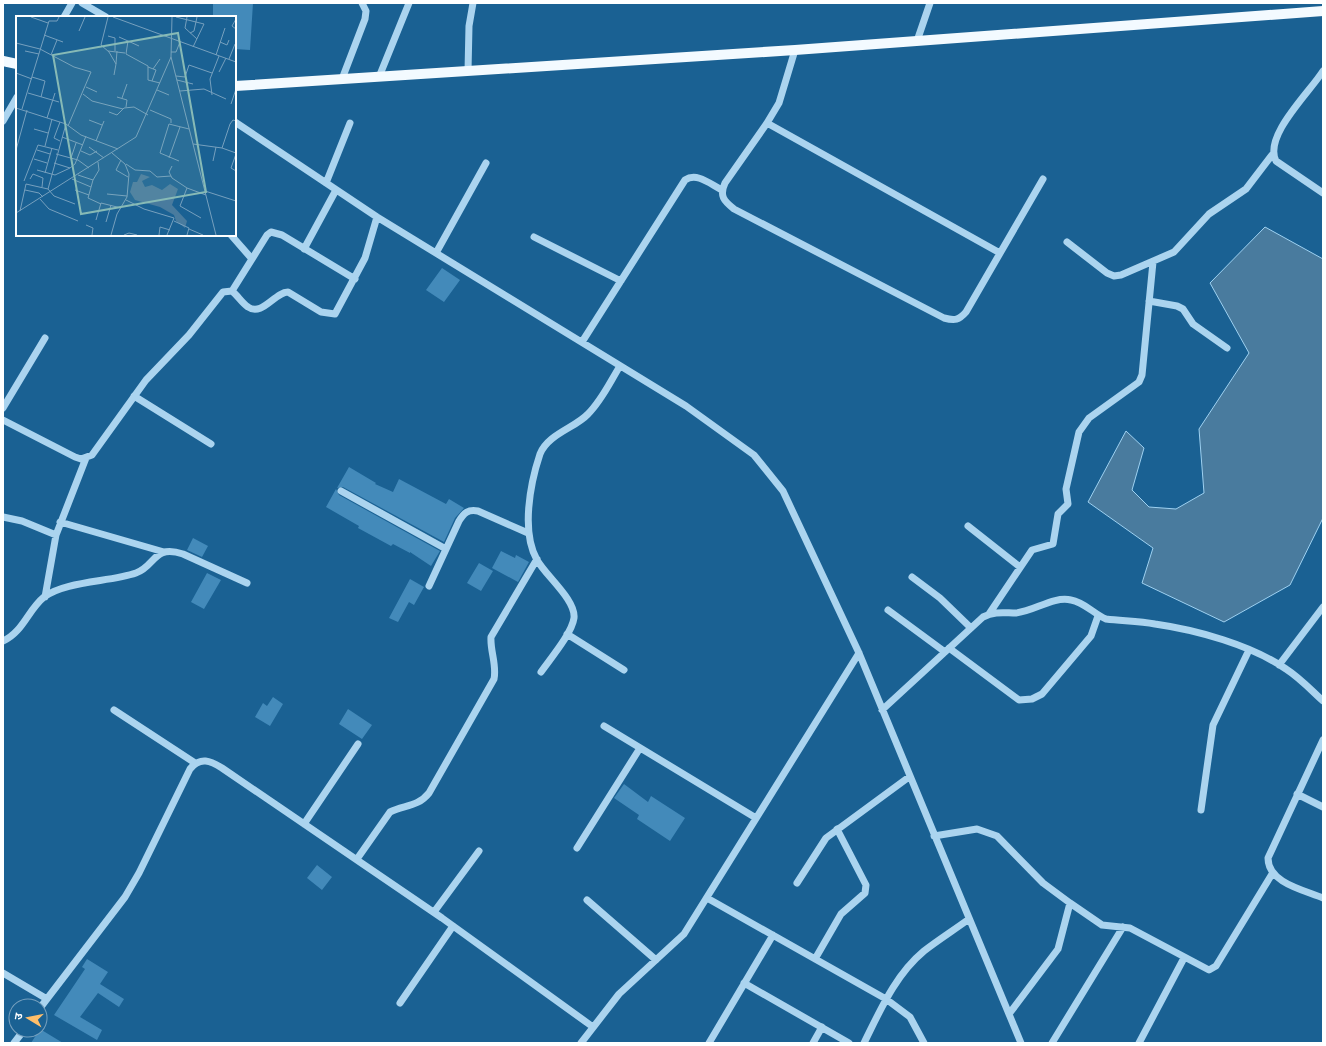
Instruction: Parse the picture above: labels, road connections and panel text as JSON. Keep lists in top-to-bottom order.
{
  "north": "left"
}
